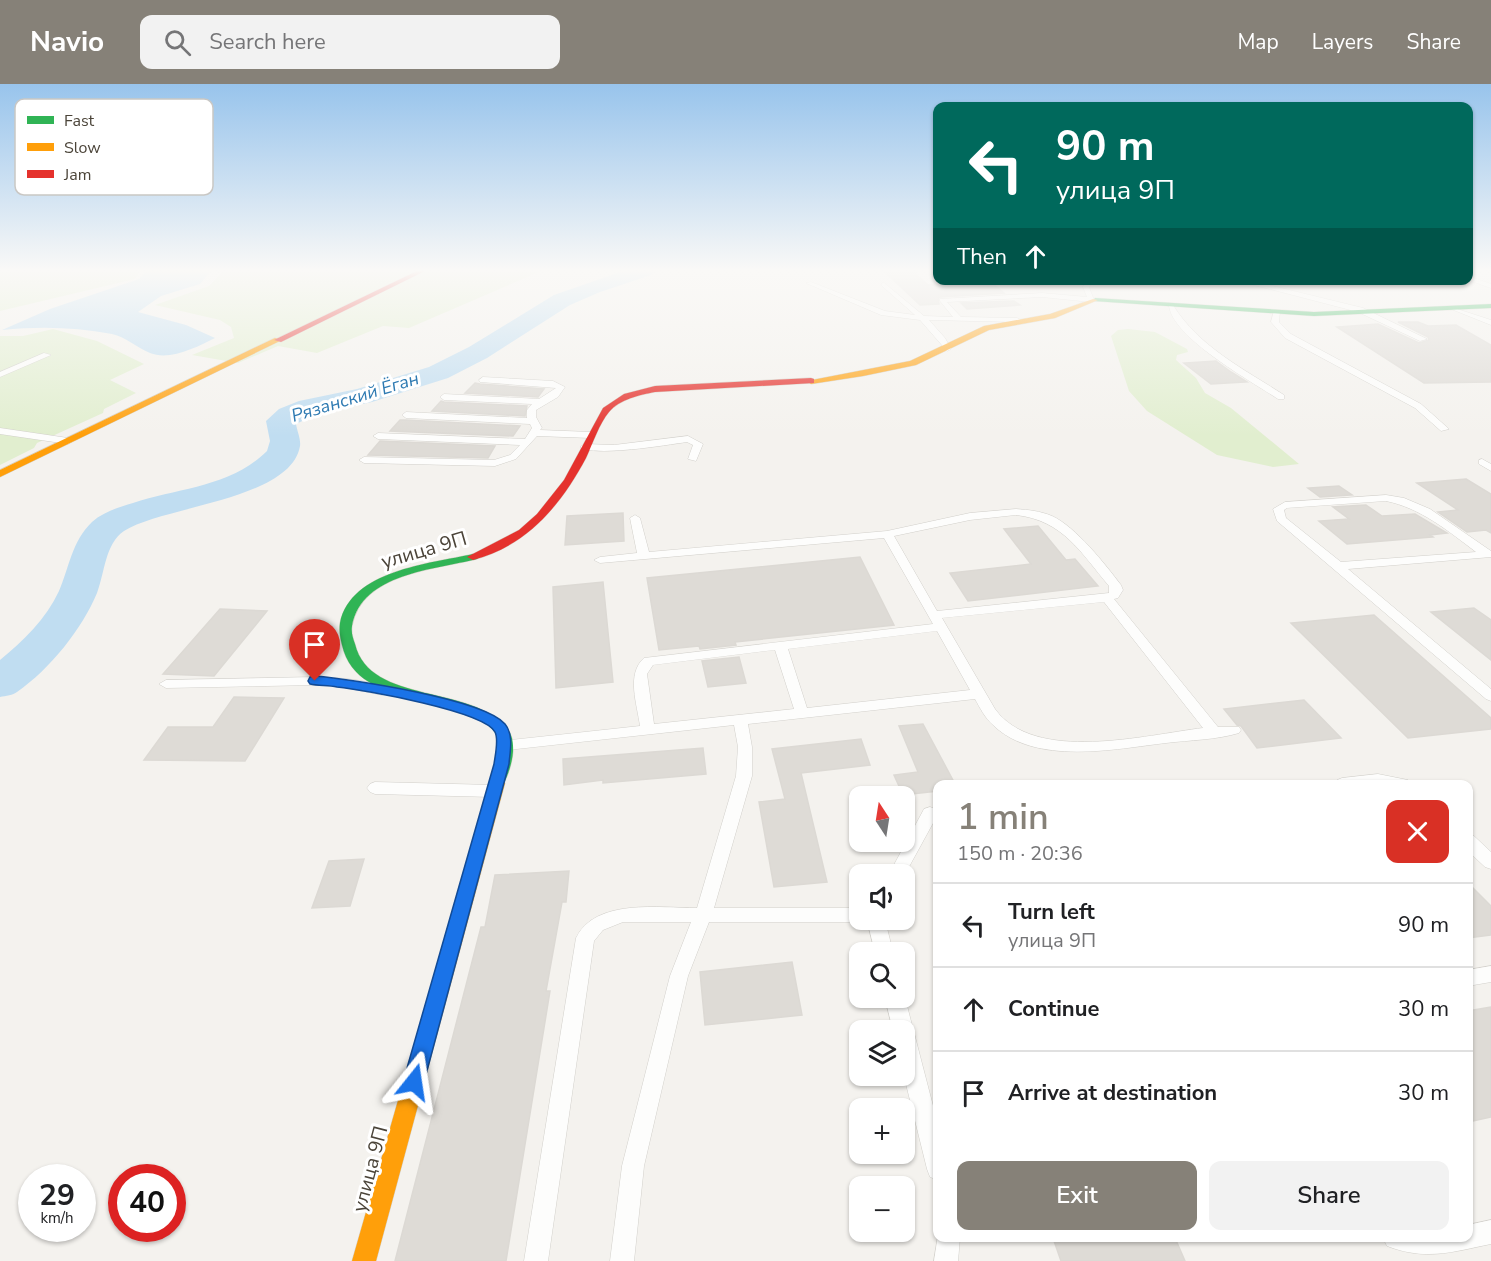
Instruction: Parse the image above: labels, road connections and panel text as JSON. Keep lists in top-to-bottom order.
{
  "streets": {
    "street": ["улица 9П"]
  },
  "water": ["Рязанский Ёган"],
  "legend": ["Fast", "Slow", "Jam"],
  "north": "top",
  "page": {
    "header": "Navio",
    "search": "Search here",
    "nav": ["Map", "Layers", "Share"],
    "turn": ["90 m", "улица 9П"],
    "then": "Then",
    "heading": ["1 min", "150 m · 20:36"],
    "map_buttons": ["+", "−"],
    "list": [
      {
        "name": "Turn left",
        "note": "улица 9П",
        "value": "90 m"
      },
      {
        "name": "Continue",
        "value": "30 m"
      },
      {
        "name": "Arrive at destination",
        "value": "30 m"
      }
    ],
    "buttons": ["Exit", "Share"],
    "speed": "29 km/h",
    "limit": "40"
  }
}
